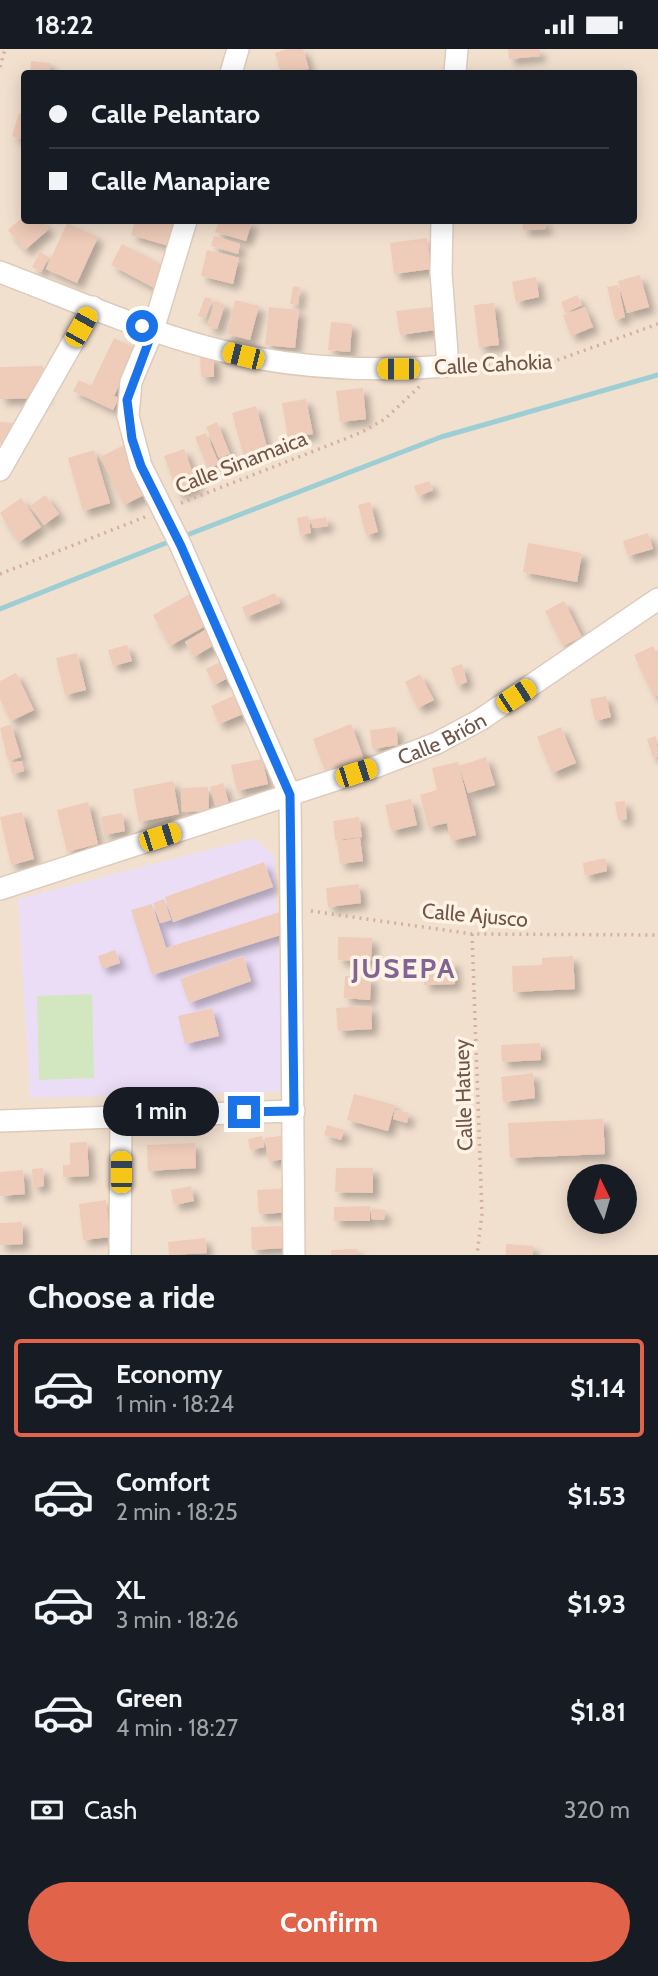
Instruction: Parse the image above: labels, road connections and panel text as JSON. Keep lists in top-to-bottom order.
{
  "streets": {
    "street": ["Calle Cahokia", "Calle Brión"],
    "path": ["Calle Sinamaica", "Calle Ajusco", "Calle Hatuey"]
  },
  "crossings": [
    ["Calle Cahokia", "Calle Sinamaica"],
    ["Calle Ajusco", "Calle Hatuey"]
  ],
  "districts": ["JUSEPA"],
  "north": "top",
  "page": {
    "status": "18:22",
    "banner": ["Calle Pelantaro", "Calle Manapiare"],
    "bubble": "1 min",
    "heading": "Choose a ride",
    "list": [
      {
        "name": "Economy",
        "note": "1 min · 18:24",
        "value": "$1.14"
      },
      {
        "name": "Comfort",
        "note": "2 min · 18:25",
        "value": "$1.53"
      },
      {
        "name": "XL",
        "note": "3 min · 18:26",
        "value": "$1.93"
      },
      {
        "name": "Green",
        "note": "4 min · 18:27",
        "value": "$1.81"
      }
    ],
    "pay": ["Cash", "320 m"],
    "buttons": "Confirm"
  }
}
